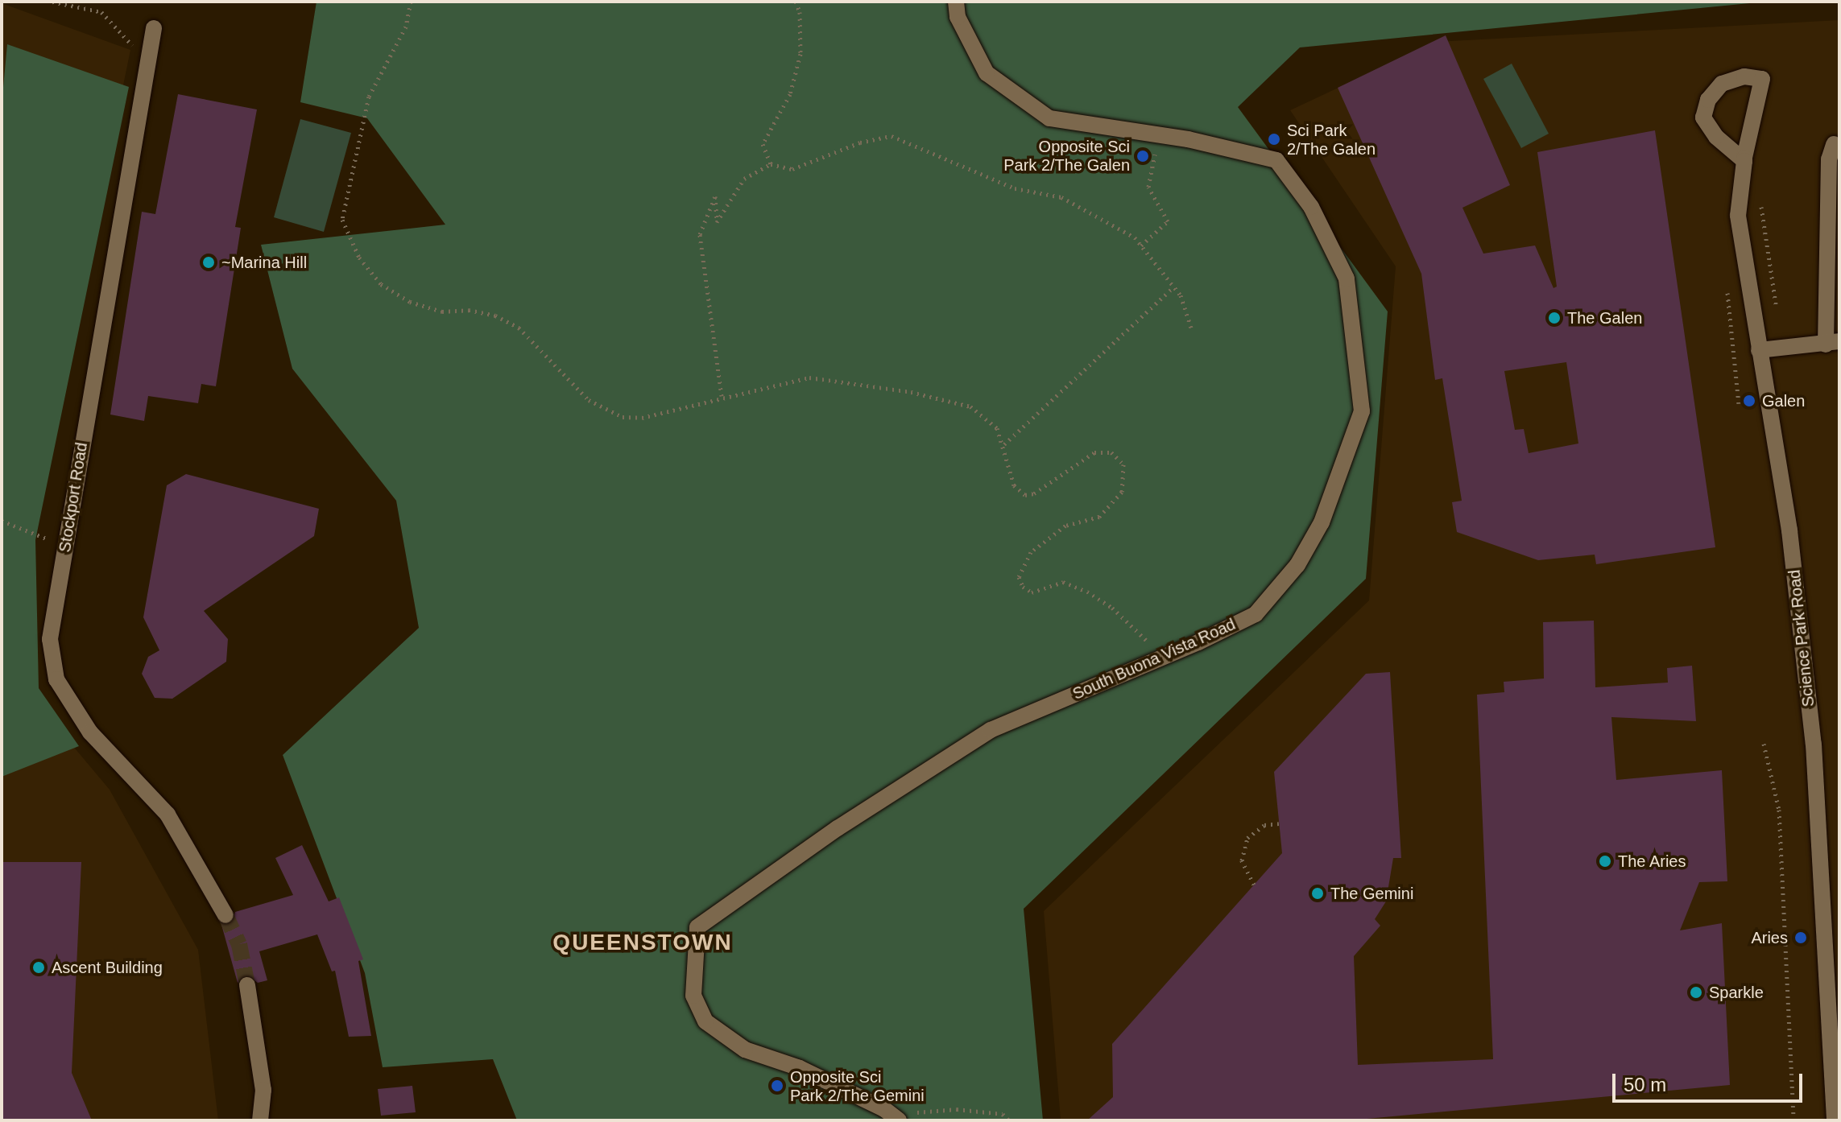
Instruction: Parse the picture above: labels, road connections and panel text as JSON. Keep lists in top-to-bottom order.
{
  "streets": {
    "street": ["Stockport Road", "Science Park Road", "South Buona Vista Road"]
  },
  "districts": ["QUEENSTOWN"],
  "places": [
    "Sci Park 2/The Galen",
    "Opposite Sci Park 2/The Galen",
    "~Marina Hill",
    "The Galen",
    "Galen",
    "The Aries",
    "The Gemini",
    "Aries",
    "Ascent Building",
    "Sparkle",
    "Opposite Sci Park 2/The Gemini"
  ],
  "scale_bar": "50 m"
}
